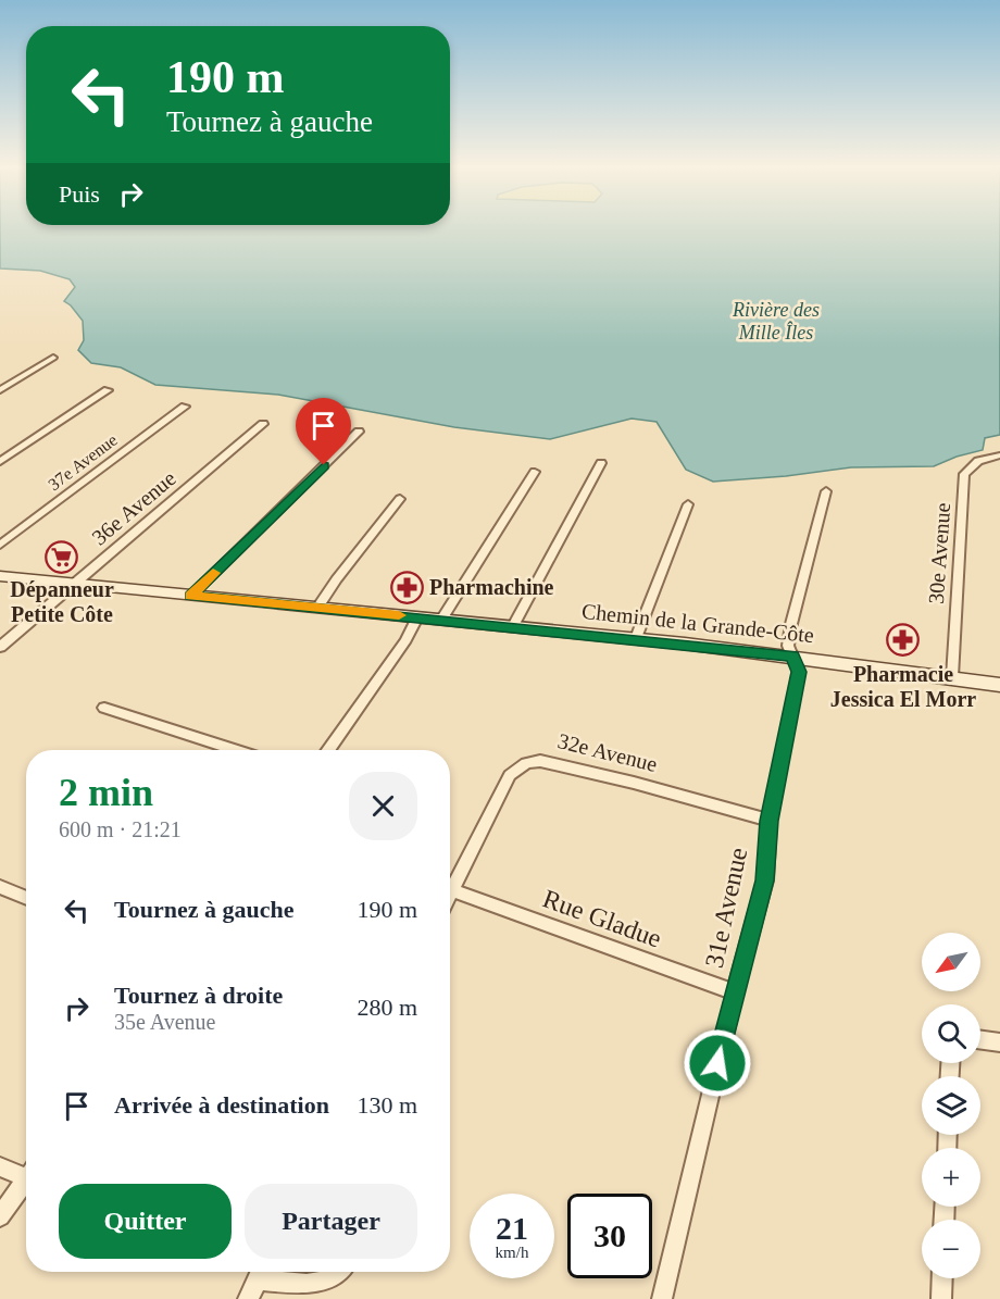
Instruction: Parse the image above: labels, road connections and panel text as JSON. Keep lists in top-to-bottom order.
{
  "streets": {
    "main road": ["Chemin de la Grande-Côte"],
    "street": [
      "37e Avenue",
      "36e Avenue",
      "30e Avenue",
      "32e Avenue",
      "31e Avenue",
      "Rue Gladue"
    ]
  },
  "crossings": [
    ["36e Avenue", "Chemin de la Grande-Côte"],
    ["30e Avenue", "Chemin de la Grande-Côte"],
    ["Chemin de la Grande-Côte", "31e Avenue"],
    ["32e Avenue", "31e Avenue"],
    ["32e Avenue", "Rue Gladue"],
    ["31e Avenue", "Rue Gladue"]
  ],
  "water": ["Rivière des Mille Îles"],
  "places": {
    "supermarket": ["Dépanneur Petite Côte"],
    "pharmacy": ["Pharmachine", "Pharmacie Jessica El Morr"]
  },
  "north": "bottom left",
  "page": {
    "turn": ["190 m", "Tournez à gauche"],
    "then": "Puis",
    "heading": ["2 min", "600 m · 21:21"],
    "list": [
      {
        "name": "Tournez à gauche",
        "value": "190 m"
      },
      {
        "name": "Tournez à droite",
        "note": "35e Avenue",
        "value": "280 m"
      },
      {
        "name": "Arrivée à destination",
        "value": "130 m"
      }
    ],
    "map_buttons": ["+", "−"],
    "buttons": ["Quitter", "Partager"],
    "speed": "21 km/h",
    "limit": "30"
  }
}
